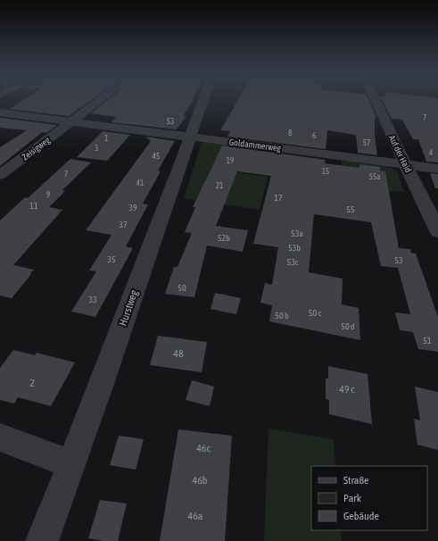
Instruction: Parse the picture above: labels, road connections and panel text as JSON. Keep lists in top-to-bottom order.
{
  "streets": {
    "street": [
      "Goldammerweg",
      "Zeisigweg",
      "Auf der Haid",
      "Hurstweg"
    ]
  },
  "crossings": [
    ["Goldammerweg", "Zeisigweg"],
    ["Goldammerweg", "Auf der Haid"],
    ["Goldammerweg", "Hurstweg"]
  ],
  "house_numbers": [
    "7",
    "53",
    "8",
    "6",
    "1",
    "57",
    "3",
    "4",
    "45",
    "19",
    "15",
    "7",
    "55a",
    "41",
    "21",
    "9",
    "17",
    "11",
    "39",
    "55",
    "37",
    "53a",
    "52b",
    "53b",
    "35",
    "53",
    "53c",
    "50",
    "33",
    "50 c",
    "50 b",
    "50 d",
    "51",
    "48",
    "2",
    "49 c",
    "46c",
    "46b",
    "46a"
  ],
  "legend": ["Straße", "Park", "Gebäude"]
}
